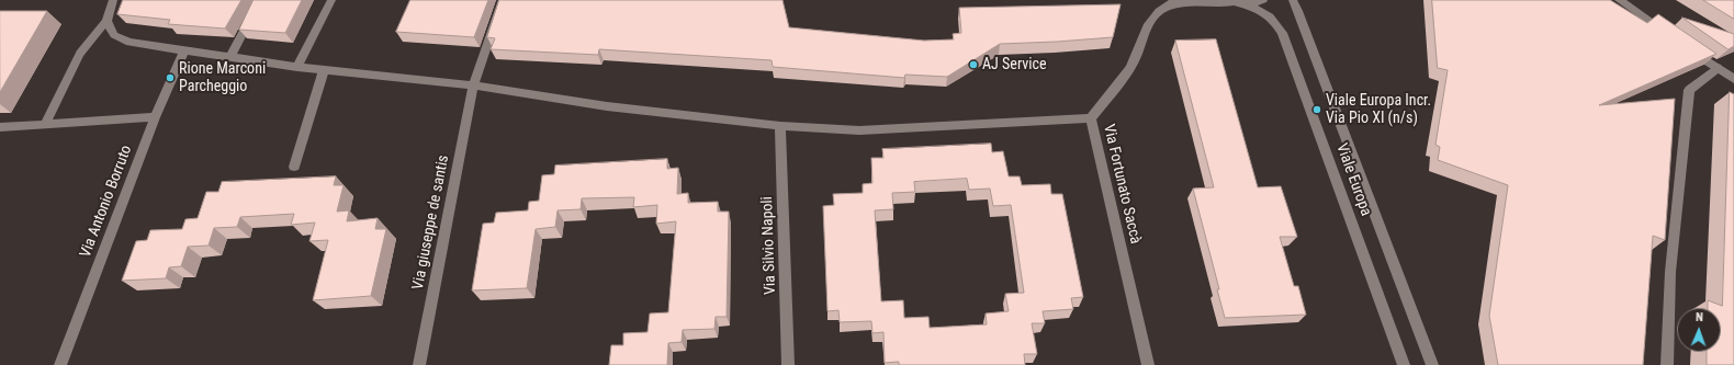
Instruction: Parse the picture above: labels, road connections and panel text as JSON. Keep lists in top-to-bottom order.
{
  "streets": {
    "street": [
      "Viale Europa",
      "Via Fortunato Saccà",
      "Via Antonio Borruto",
      "Via giuseppe de santis",
      "Via Silvio Napoli"
    ]
  },
  "places": ["AJ Service", "Rione Marconi Parcheggio", "Viale Europa Incr. Via Pio XI (n/s)"],
  "north": "top"
}
